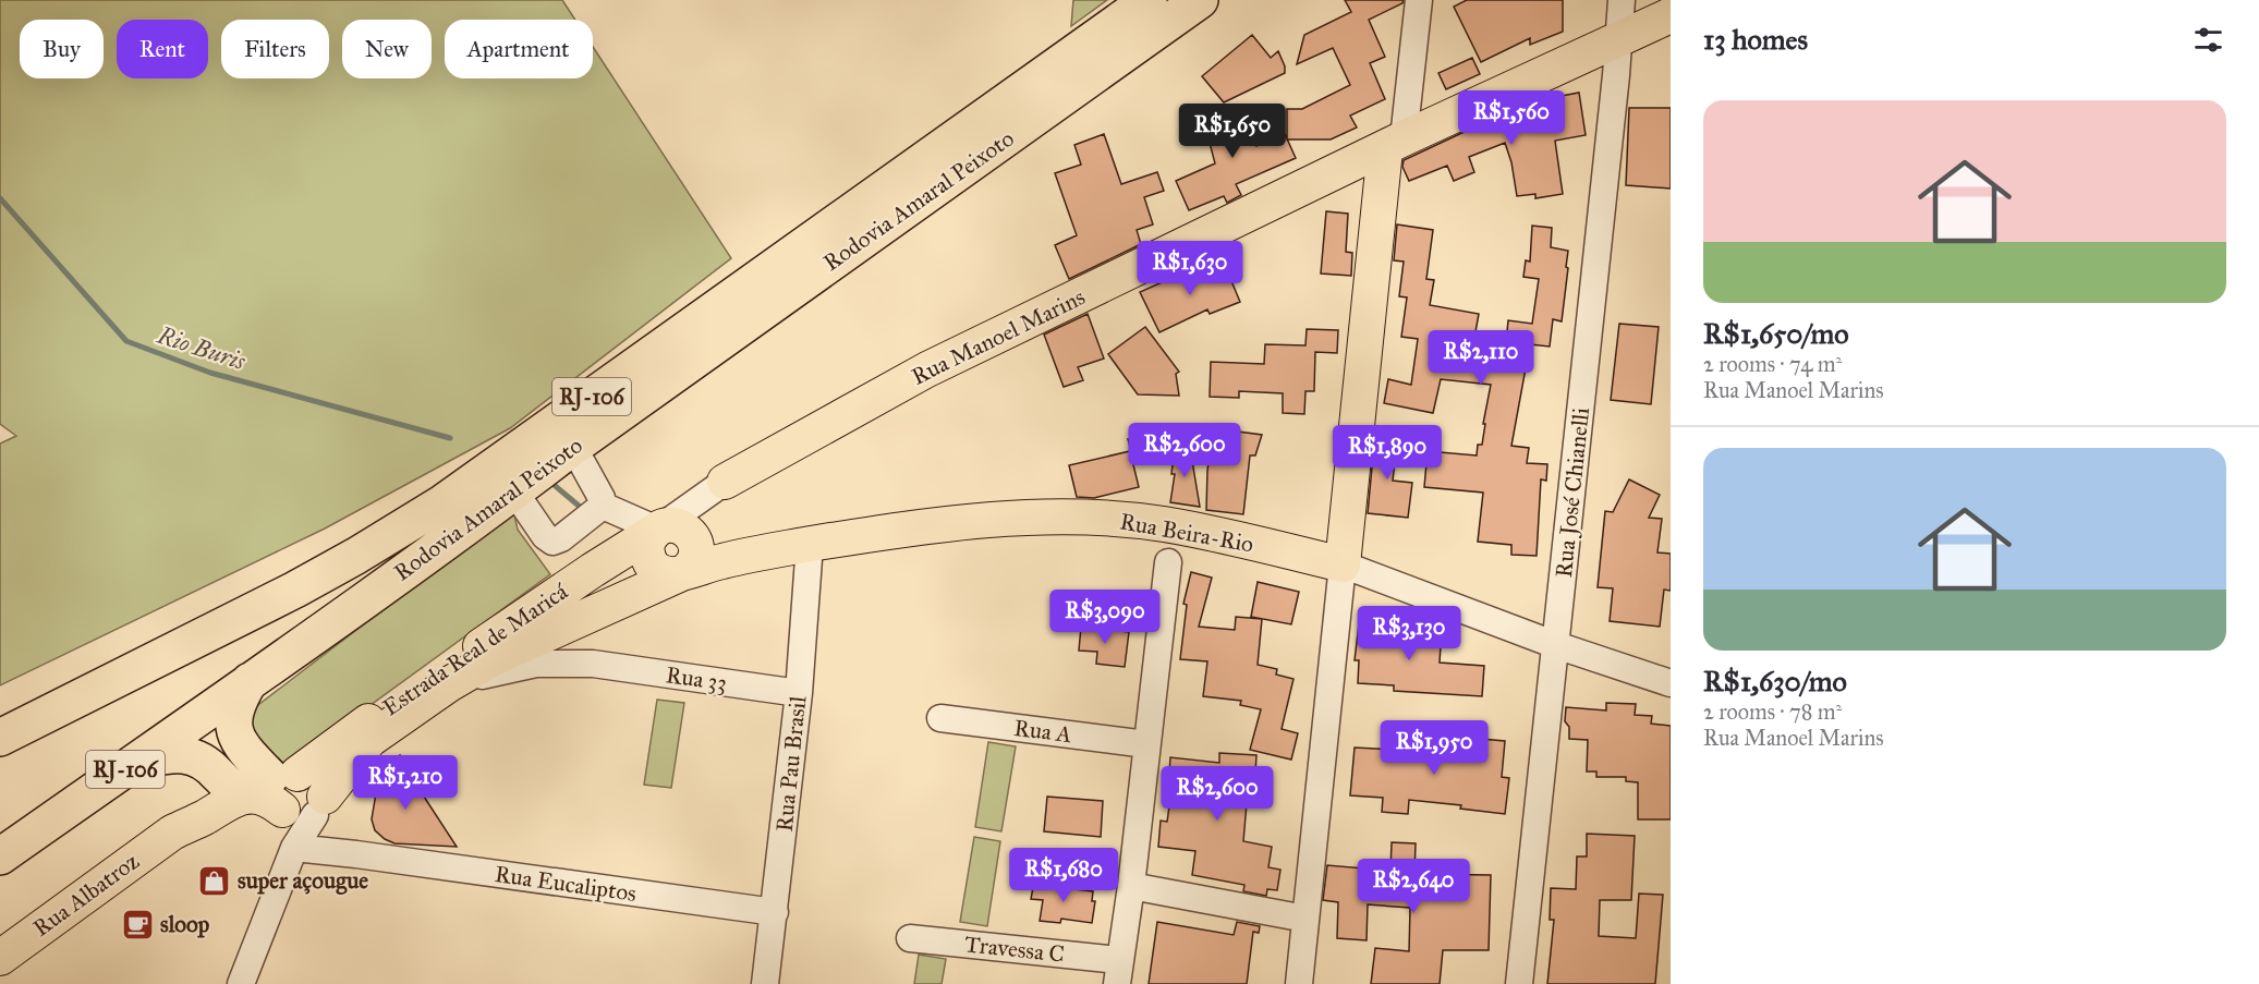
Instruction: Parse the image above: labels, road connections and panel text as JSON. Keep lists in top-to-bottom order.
{
  "streets": {
    "highway": ["Rodovia Amaral Peixoto", "RJ-106"],
    "main road": [
      "Rua Manoel Marins",
      "Rua Beira-Rio",
      "Estrada Real de Maricá",
      "Rua Albatroz"
    ],
    "street": [
      "Rua José Chianelli",
      "Rua 33",
      "Rua A",
      "Rua Pau Brasil",
      "Rua Eucaliptos",
      "Travessa C"
    ]
  },
  "crossings": [
    ["Rua Manoel Marins", "Rua José Chianelli"],
    ["Rua Manoel Marins", "Estrada Real de Maricá"],
    ["Rua José Chianelli", "Rua Beira-Rio"],
    ["Rua Beira-Rio", "Estrada Real de Maricá"],
    ["Rua Beira-Rio", "Rua Pau Brasil"],
    ["Estrada Real de Maricá", "Rua 33"],
    ["Estrada Real de Maricá", "Rua Albatroz"],
    ["Rua 33", "Rua Pau Brasil"],
    ["Rua Pau Brasil", "Rua Eucaliptos"]
  ],
  "water": ["Rio Buris"],
  "places": {
    "shop": ["super açougue"],
    "cafe": ["sloop"]
  },
  "page": {
    "heading": "13 homes",
    "chip": [
      "Buy",
      "Rent",
      "Filters",
      "New",
      "Apartment"
    ],
    "list": [
      {
        "name": "R$1,650/mo",
        "note": "2 rooms · 74 m² · Rua Manoel Marins"
      },
      {
        "name": "R$1,630/mo",
        "note": "2 rooms · 78 m² · Rua Manoel Marins"
      }
    ],
    "price": [
      "R$1,560",
      "R$1,650",
      "R$1,630",
      "R$2,110",
      "R$2,600",
      "R$1,890",
      "R$3,090",
      "R$3,130",
      "R$1,950",
      "R$1,210",
      "R$2,600",
      "R$1,680",
      "R$2,640"
    ]
  }
}
